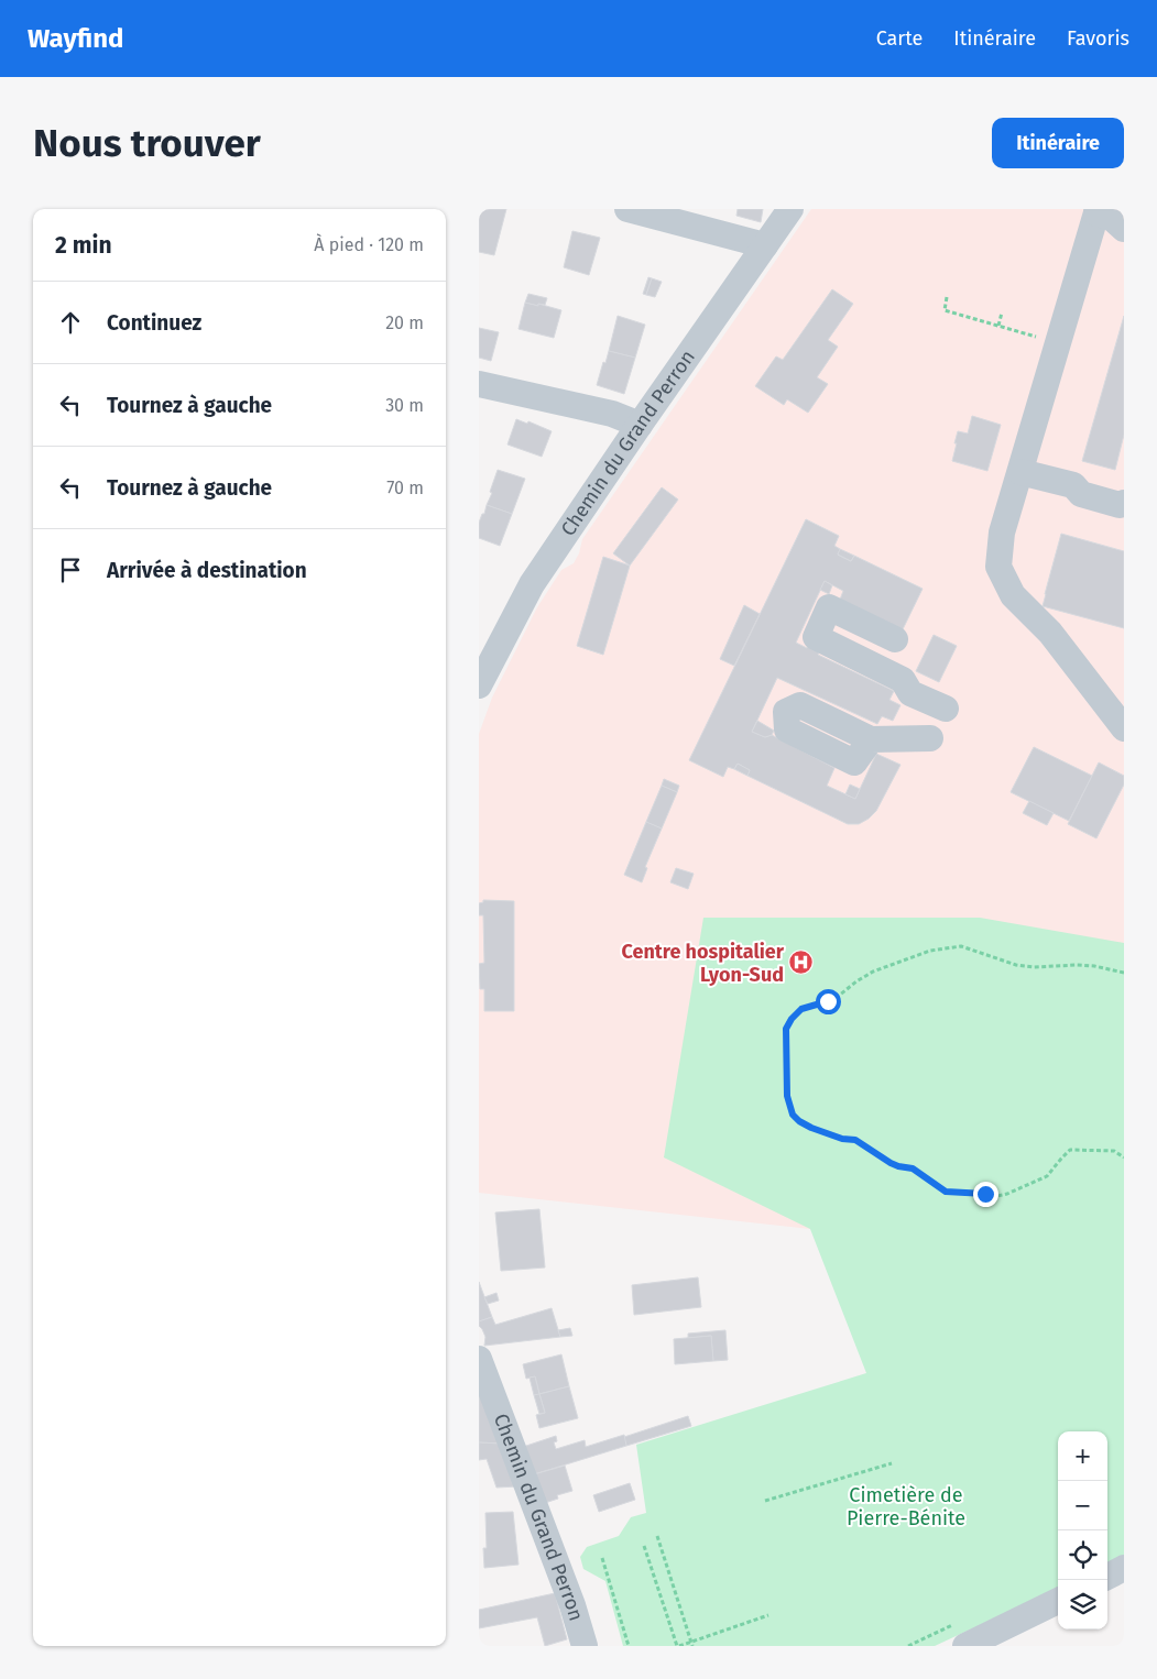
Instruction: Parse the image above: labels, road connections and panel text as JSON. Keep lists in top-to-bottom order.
{
  "streets": {
    "street": ["Chemin du Grand Perron"]
  },
  "parks": ["Cimetière de Pierre-Bénite"],
  "places": {
    "hospital": ["Centre hospitalier Lyon-Sud"]
  },
  "page": {
    "header": "Wayfind",
    "nav": ["Carte", "Itinéraire", "Favoris"],
    "buttons": "Itinéraire",
    "title": "Nous trouver",
    "heading": ["2 min", "À pied · 120 m"],
    "list": [
      ["Continuez", "20 m"],
      ["Tournez à gauche", "30 m"],
      ["Tournez à gauche", "70 m"],
      "Arrivée à destination"
    ],
    "map_buttons": ["+", "−"]
  }
}
